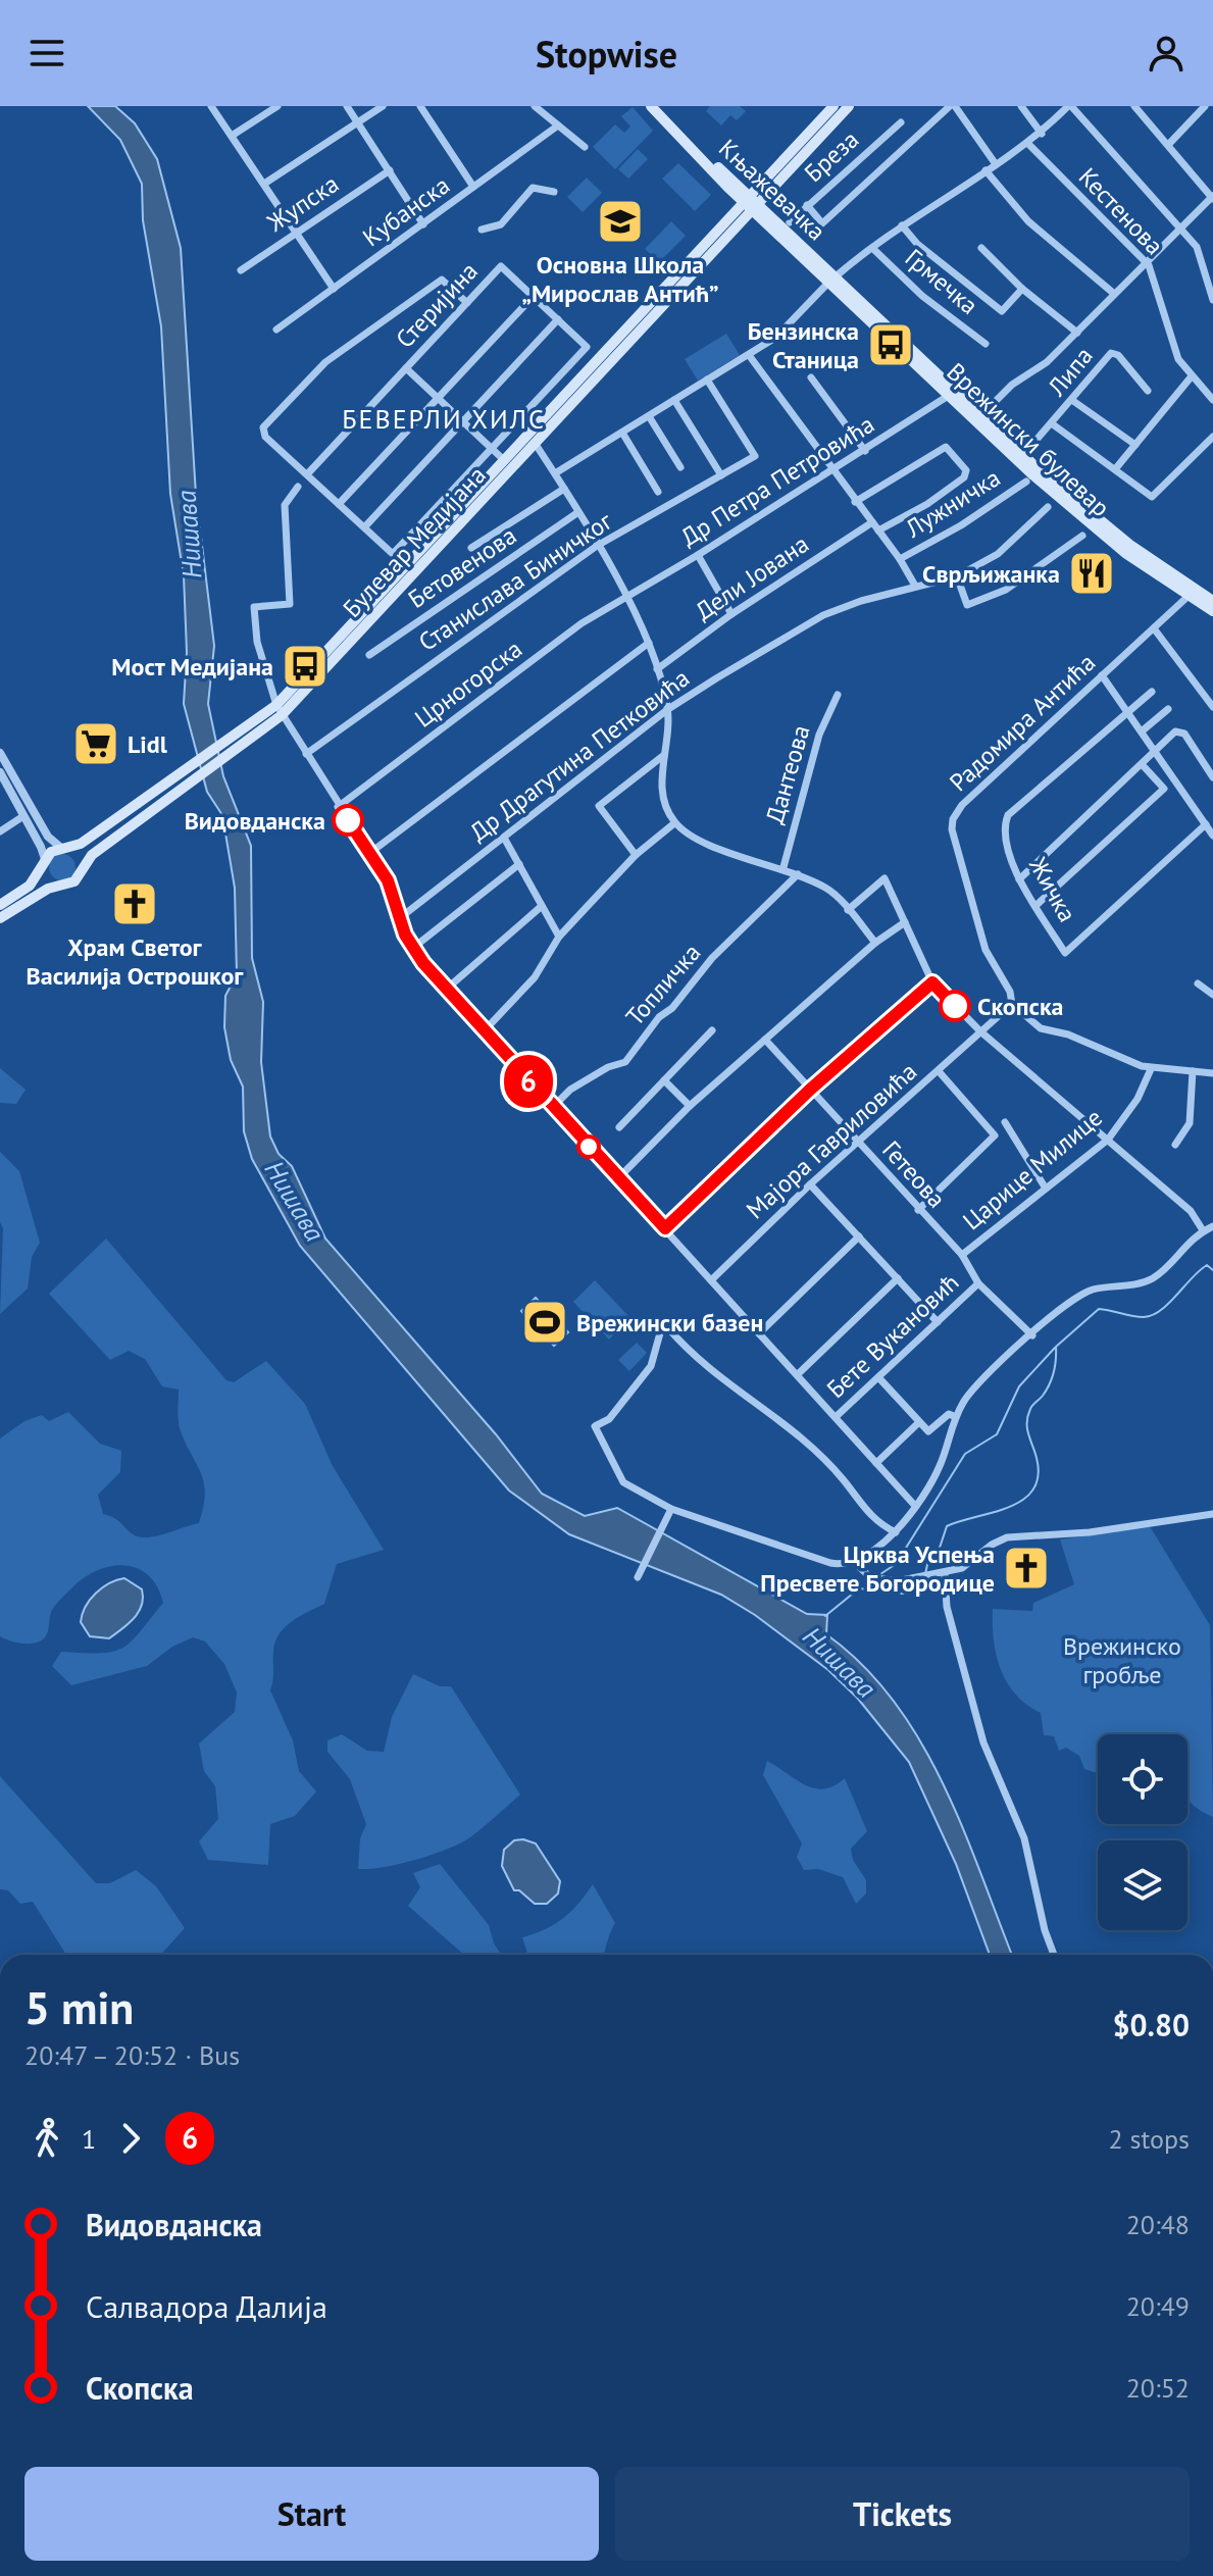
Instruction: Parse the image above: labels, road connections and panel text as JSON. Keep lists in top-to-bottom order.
{
  "streets": {
    "main road": ["Књажевачка", "Врежински булевар", "Булевар Медијана"],
    "street": [
      "Бреза",
      "Жупска",
      "Кубанска",
      "Кестенова",
      "Грмечка",
      "Стеријина",
      "Липа",
      "Др Петра Петровића",
      "Лужничка",
      "Бетовенова",
      "Дели Јована",
      "Станислава Биничког",
      "Црногорска",
      "Радомира Антића",
      "Др Драгутина Петковића",
      "Дантеова",
      "Жичка",
      "Топличка",
      "Мајора Гавриловића",
      "Царице Милице",
      "Гетеова",
      "Бете Вукановић"
    ]
  },
  "crossings": [
    ["Књажевачка", "Врежински булевар"],
    ["Књажевачка", "Булевар Медијана"],
    ["Стеријина", "Булевар Медијана"],
    ["Липа", "Врежински булевар"],
    ["Врежински булевар", "Др Петра Петровића"],
    ["Врежински булевар", "Радомира Антића"],
    ["Др Петра Петровића", "Црногорска"],
    ["Мајора Гавриловића", "Гетеова"],
    ["Царице Милице", "Гетеова"],
    ["Гетеова", "Бете Вукановић"]
  ],
  "districts": ["БЕВЕРЛИ ХИЛС"],
  "water": ["Нишава"],
  "parks": ["Врежинско гробље"],
  "places": {
    "school or university": ["Основна Школа „Мирослав Антић”"],
    "bus stop": ["Бензинска Станица", "Мост Медијана"],
    "restaurant": ["Сврљижанка"],
    "supermarket": ["Lidl"],
    "other": ["Видовданска", "Скопска"],
    "church": ["Храм Светог Василија Острошког", "Црква Успења Пресвете Богородице"],
    "sports": ["Врежински базен"]
  },
  "lines": ["bus line 6"],
  "page": {
    "header": "Stopwise",
    "on_map": "6",
    "heading": ["5 min", "20:47 – 20:52 · Bus", "$0.80"],
    "legs": ["1", "6", "2 stops"],
    "list": [
      {
        "name": "Видовданска",
        "value": "20:48"
      },
      {
        "name": "Салвадора Далија",
        "value": "20:49"
      },
      {
        "name": "Скопска",
        "value": "20:52"
      }
    ],
    "buttons": ["Start", "Tickets"]
  }
}
